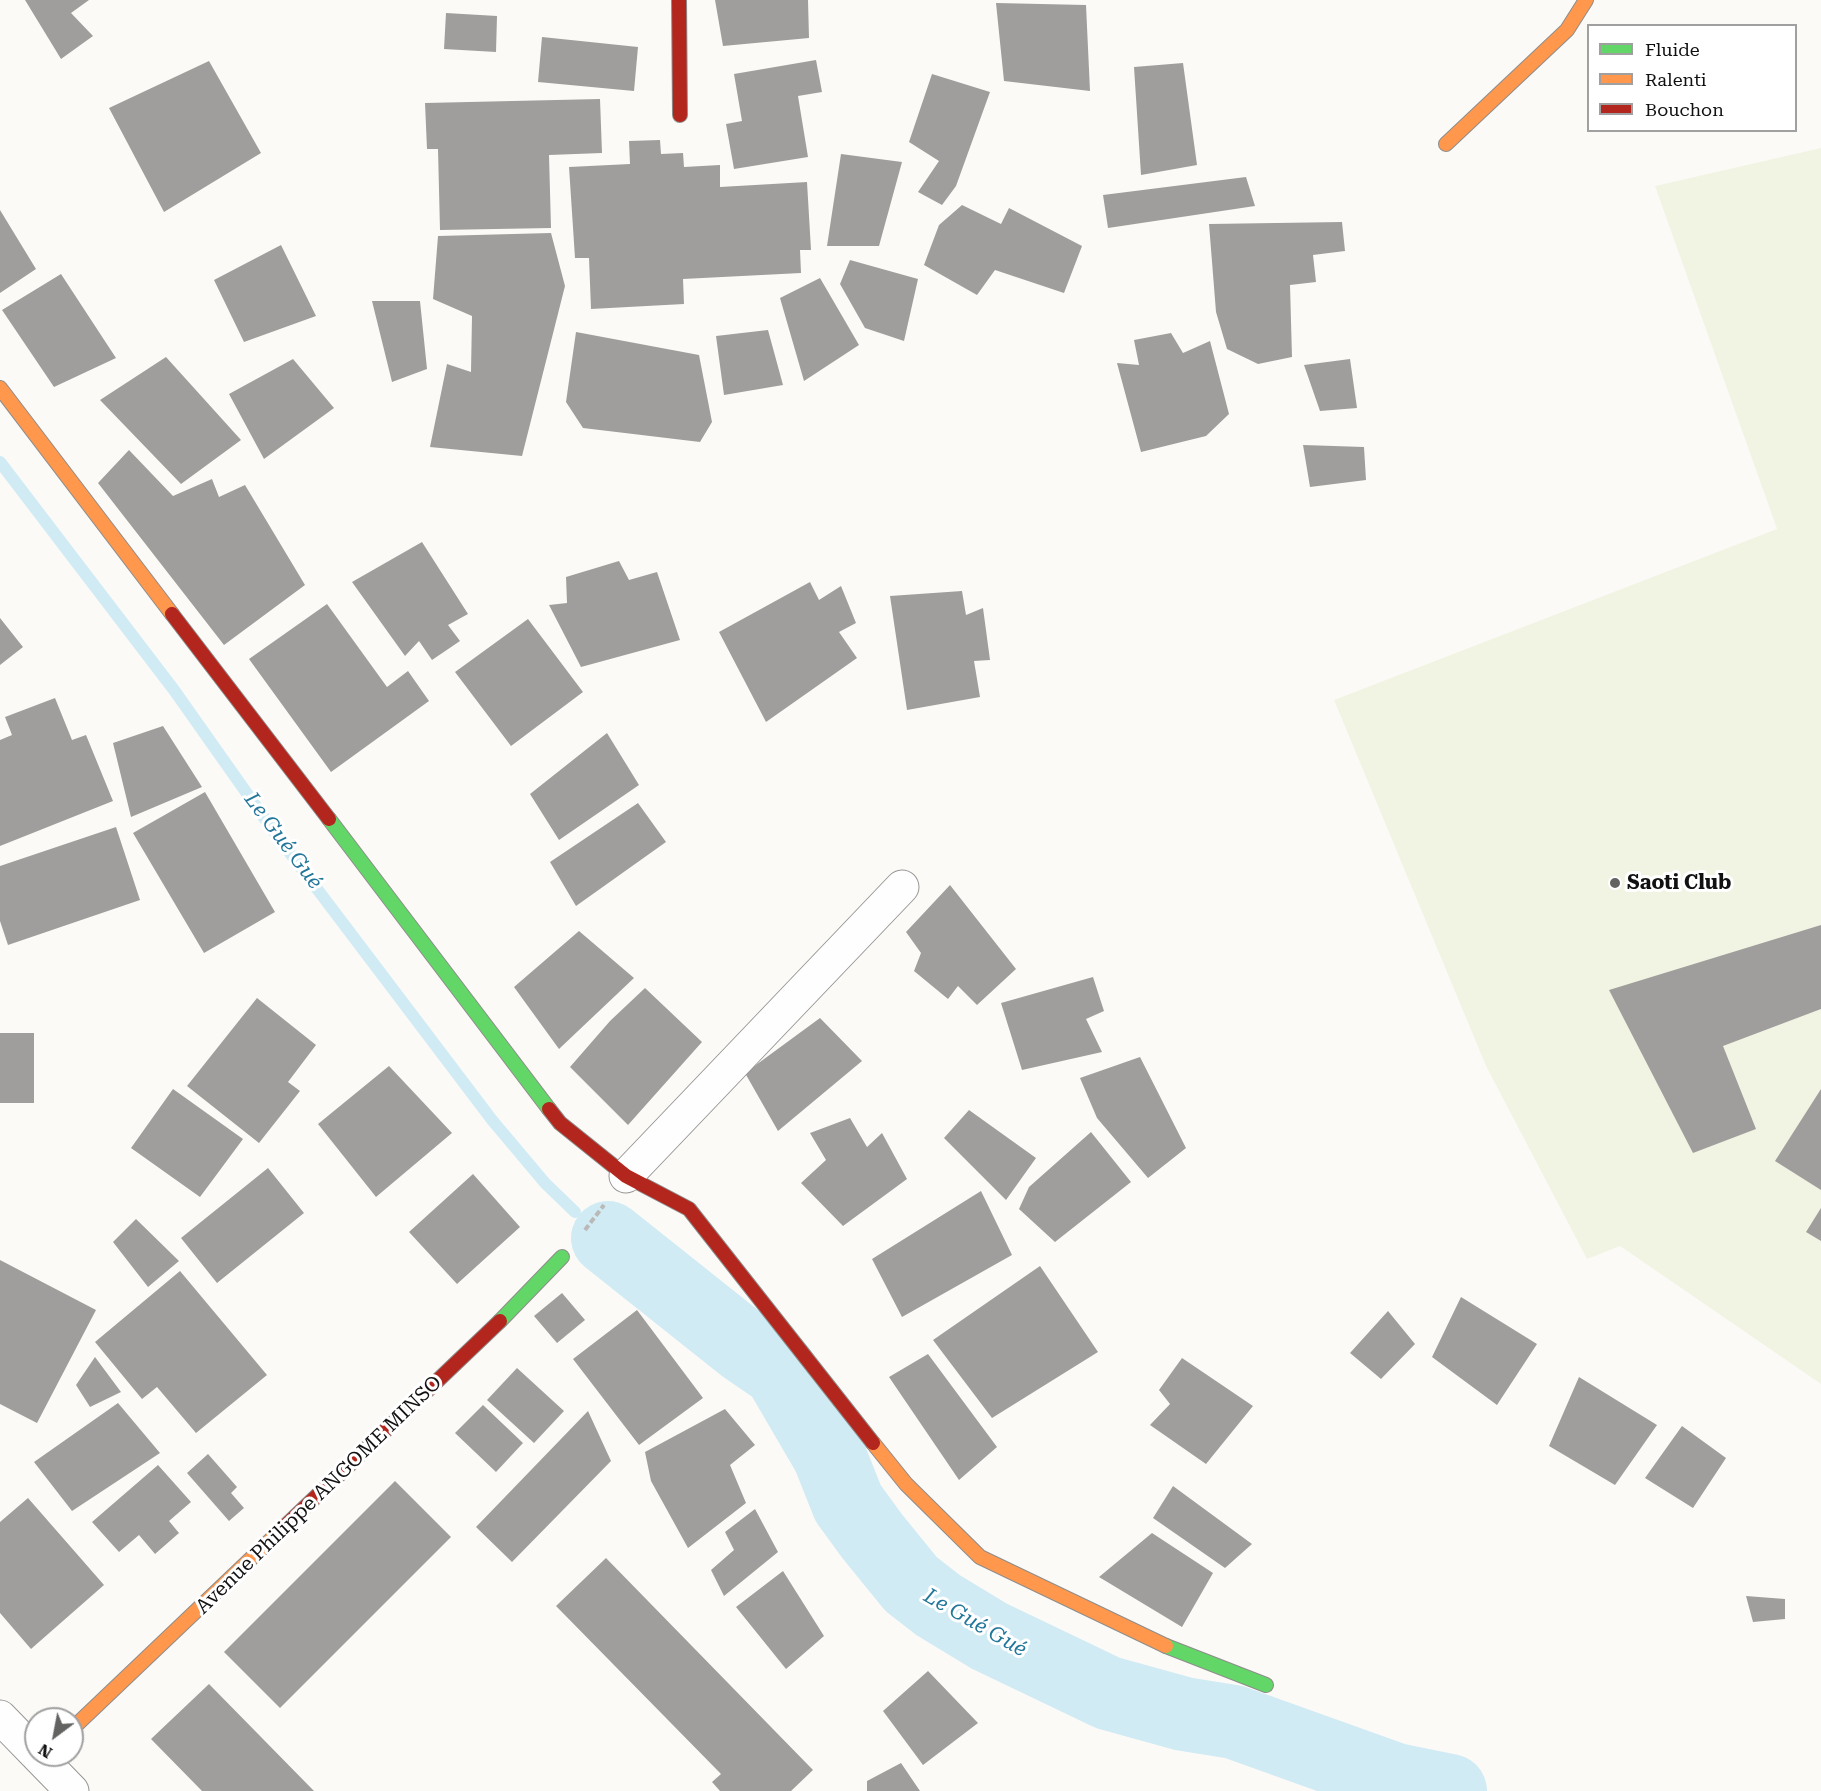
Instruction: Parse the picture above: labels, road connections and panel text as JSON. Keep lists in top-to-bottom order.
{
  "streets": {
    "street": ["Avenue Philippe ANGOME MINSO"]
  },
  "water": ["Le Gué Gué"],
  "places": ["Saoti Club"],
  "legend": ["Fluide", "Ralenti", "Bouchon"],
  "north": "bottom left"
}
